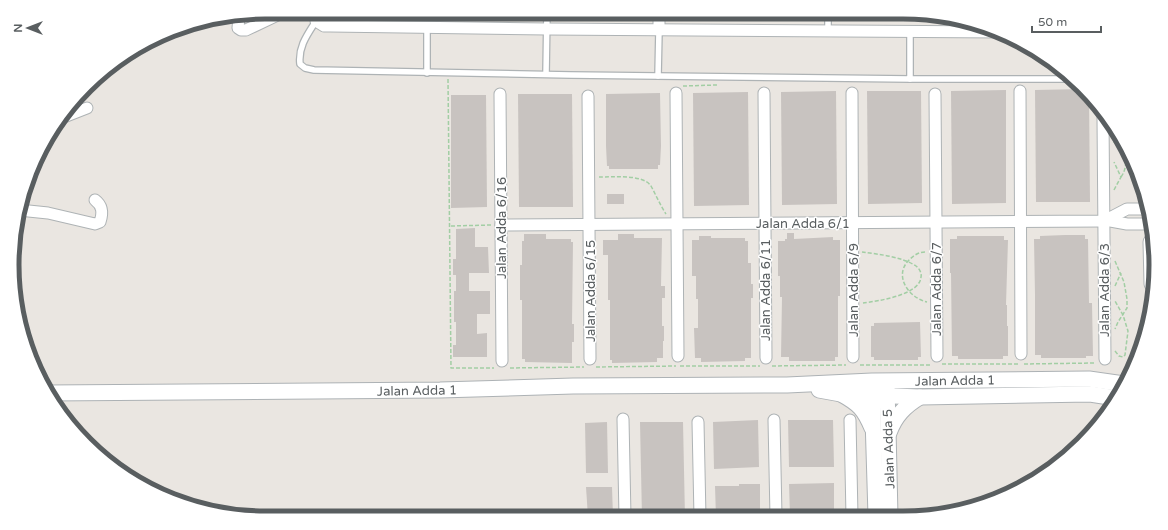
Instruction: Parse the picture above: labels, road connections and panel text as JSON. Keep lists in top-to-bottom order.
{
  "streets": {
    "street": [
      "Jalan Adda 6/1",
      "Jalan Adda 6/16",
      "Jalan Adda 6/7",
      "Jalan Adda 6/11",
      "Jalan Adda 6/9",
      "Jalan Adda 6/3",
      "Jalan Adda 6/15",
      "Jalan Adda 1",
      "Jalan Adda 5"
    ]
  },
  "crossings": [
    ["Jalan Adda 6/1", "Jalan Adda 6/16"],
    ["Jalan Adda 6/1", "Jalan Adda 6/7"],
    ["Jalan Adda 6/1", "Jalan Adda 6/11"],
    ["Jalan Adda 6/1", "Jalan Adda 6/9"],
    ["Jalan Adda 6/1", "Jalan Adda 6/3"],
    ["Jalan Adda 6/1", "Jalan Adda 6/15"],
    ["Jalan Adda 1", "Jalan Adda 5"]
  ],
  "scale_bar": "50 m",
  "north": "left"
}
